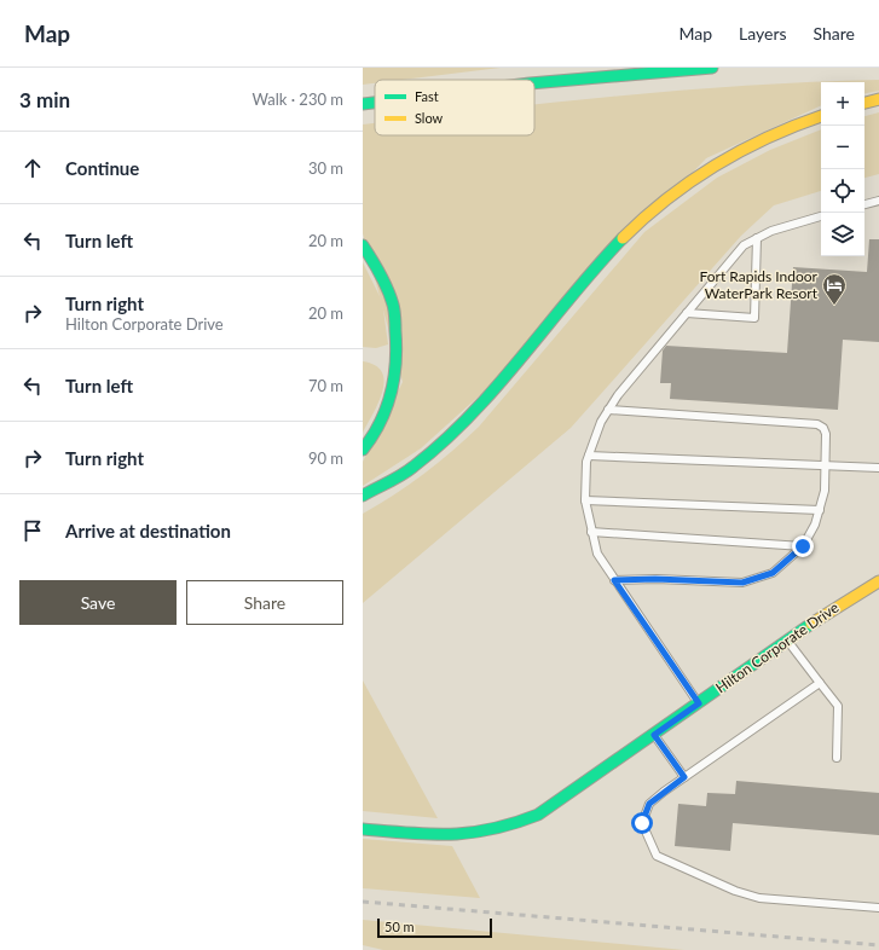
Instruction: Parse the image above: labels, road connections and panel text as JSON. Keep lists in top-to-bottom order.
{
  "streets": {
    "main road": ["Hilton Corporate Drive"]
  },
  "places": {
    "hotel": ["Fort Rapids Indoor WaterPark Resort"]
  },
  "legend": ["Fast", "Slow"],
  "scale_bar": "50 m",
  "page": {
    "header": "Map",
    "nav": ["Map", "Layers", "Share"],
    "heading": ["3 min", "Walk · 230 m"],
    "map_buttons": ["+", "−"],
    "list": [
      ["Continue", "30 m"],
      ["Turn left", "20 m"],
      ["Turn right", "Hilton Corporate Drive", "20 m"],
      ["Turn left", "70 m"],
      ["Turn right", "90 m"],
      "Arrive at destination"
    ],
    "buttons": ["Save", "Share"],
    "scale": "50 m"
  }
}
